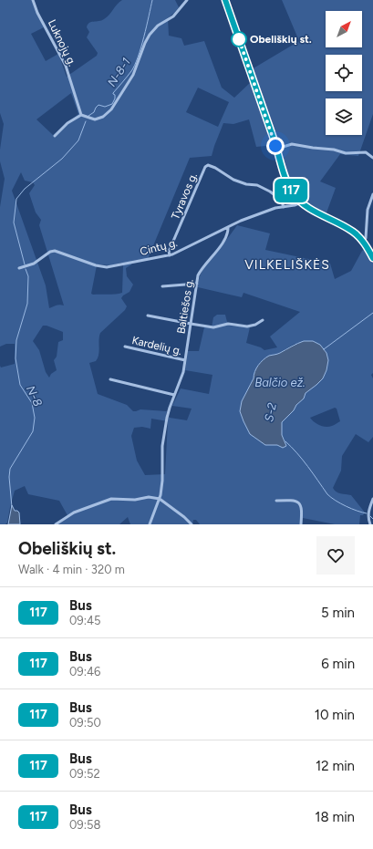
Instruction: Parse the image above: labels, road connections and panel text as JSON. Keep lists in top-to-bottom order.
{
  "streets": {
    "street": [
      "Luknojų g.",
      "Tyravos g.",
      "Cintų g.",
      "Baltiešos g.",
      "Kardelių g."
    ]
  },
  "crossings": [
    ["Tyravos g.", "Cintų g."],
    ["Cintų g.", "Baltiešos g."],
    ["Baltiešos g.", "Kardelių g."]
  ],
  "districts": ["VILKELIŠKĖS"],
  "water": [
    "N-8-1",
    "Balčio ež.",
    "N-8",
    "S-2"
  ],
  "places": ["Obeliškių st."],
  "lines": ["bus line 117"],
  "north": "top right",
  "page": {
    "on_map": "117",
    "heading": ["Obeliškių st.", "Walk · 4 min · 320 m"],
    "list": [
      {
        "mark": "117",
        "name": "Bus",
        "note": "09:45",
        "value": "5 min"
      },
      {
        "mark": "117",
        "name": "Bus",
        "note": "09:46",
        "value": "6 min"
      },
      {
        "mark": "117",
        "name": "Bus",
        "note": "09:50",
        "value": "10 min"
      },
      {
        "mark": "117",
        "name": "Bus",
        "note": "09:52",
        "value": "12 min"
      },
      {
        "mark": "117",
        "name": "Bus",
        "note": "09:58",
        "value": "18 min"
      }
    ]
  }
}
